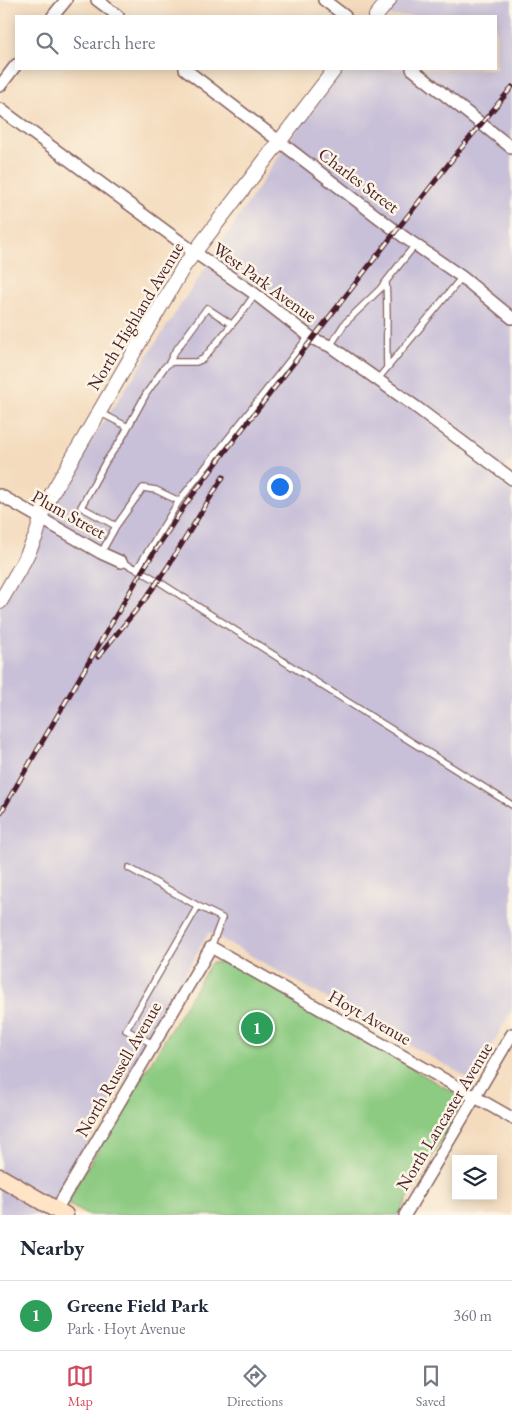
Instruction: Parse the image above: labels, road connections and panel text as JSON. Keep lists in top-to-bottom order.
{
  "streets": {
    "street": [
      "Charles Street",
      "West Park Avenue",
      "North Highland Avenue",
      "Plum Street",
      "Hoyt Avenue",
      "North Russell Avenue",
      "North Lancaster Avenue"
    ]
  },
  "crossings": [
    ["Charles Street", "North Highland Avenue"],
    ["West Park Avenue", "North Highland Avenue"],
    ["North Highland Avenue", "Plum Street"],
    ["Hoyt Avenue", "North Russell Avenue"],
    ["Hoyt Avenue", "North Lancaster Avenue"]
  ],
  "page": {
    "search": "Search here",
    "pins": "1",
    "heading": "Nearby",
    "list": [
      {
        "mark": "1",
        "name": "Greene Field Park",
        "note": "Park · Hoyt Avenue",
        "value": "360 m"
      }
    ],
    "nav": ["Map", "Directions", "Saved"]
  }
}
